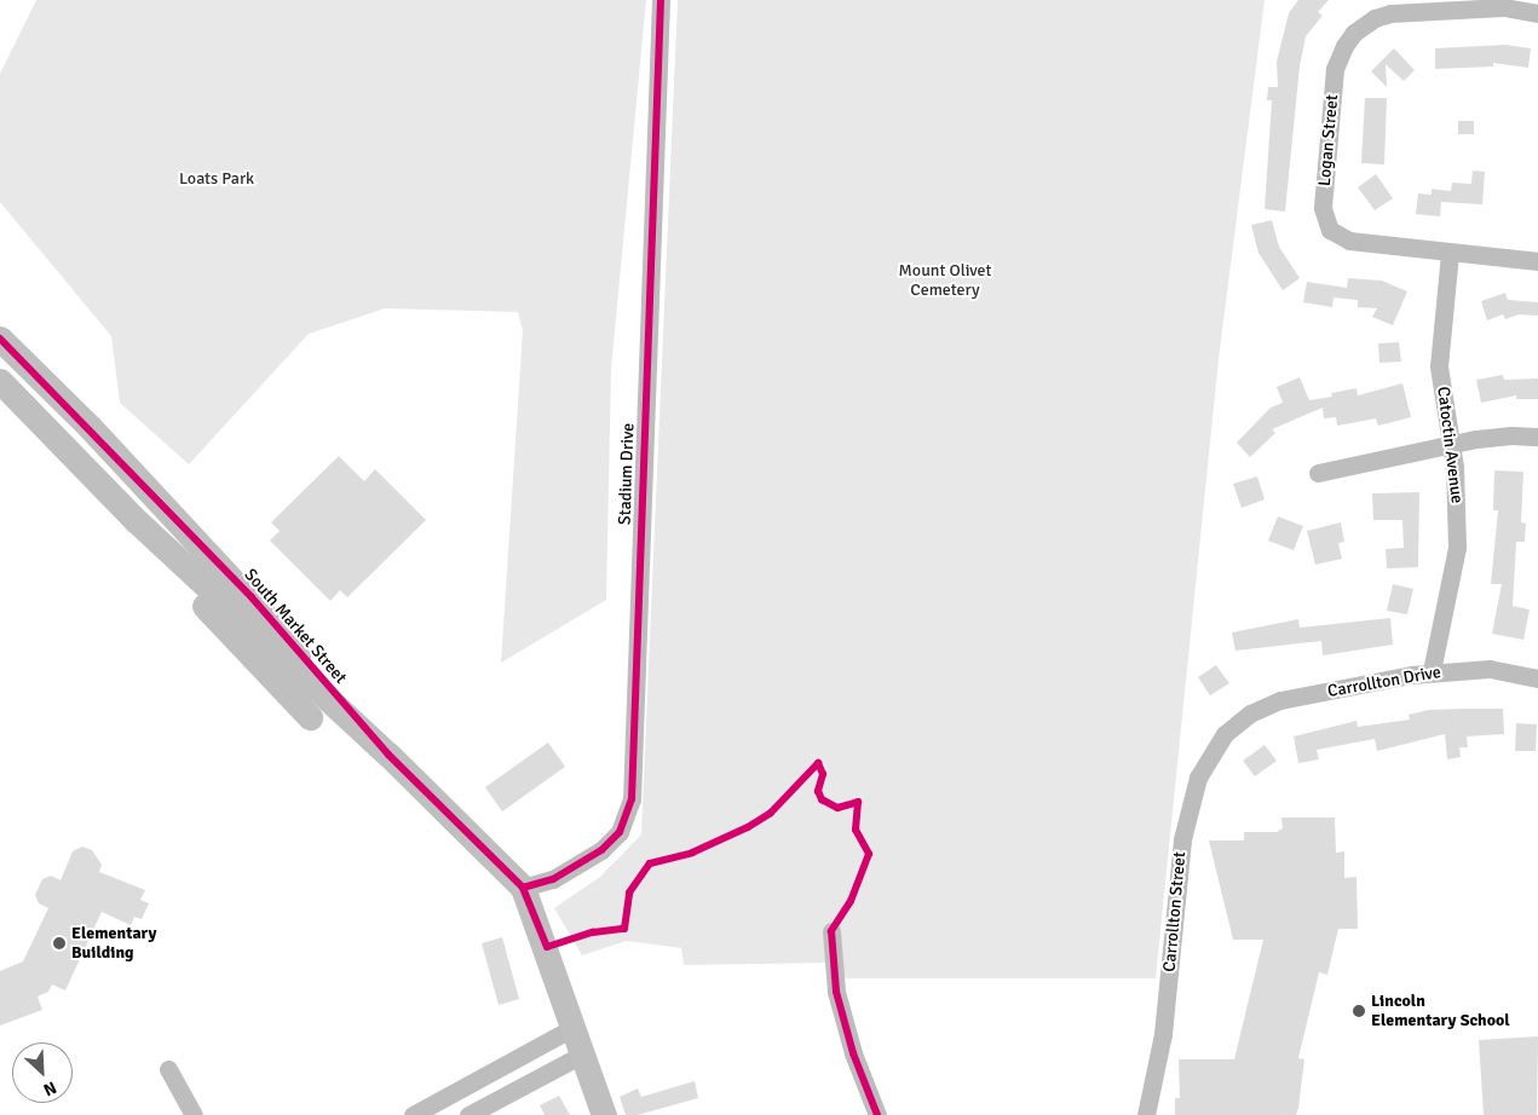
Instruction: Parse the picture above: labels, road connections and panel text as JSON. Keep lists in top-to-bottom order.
{
  "streets": {
    "main road": ["South Market Street"],
    "street": [
      "Logan Street",
      "Catoctin Avenue",
      "Stadium Drive",
      "Carrollton Drive",
      "Carrollton Street"
    ]
  },
  "crossings": [
    ["Logan Street", "Catoctin Avenue"],
    ["Catoctin Avenue", "Carrollton Drive"],
    ["Stadium Drive", "South Market Street"],
    ["Carrollton Drive", "Carrollton Street"]
  ],
  "parks": ["Loats Park", "Mount Olivet Cemetery"],
  "places": ["Elementary Building", "Lincoln Elementary School"],
  "north": "bottom right"
}
